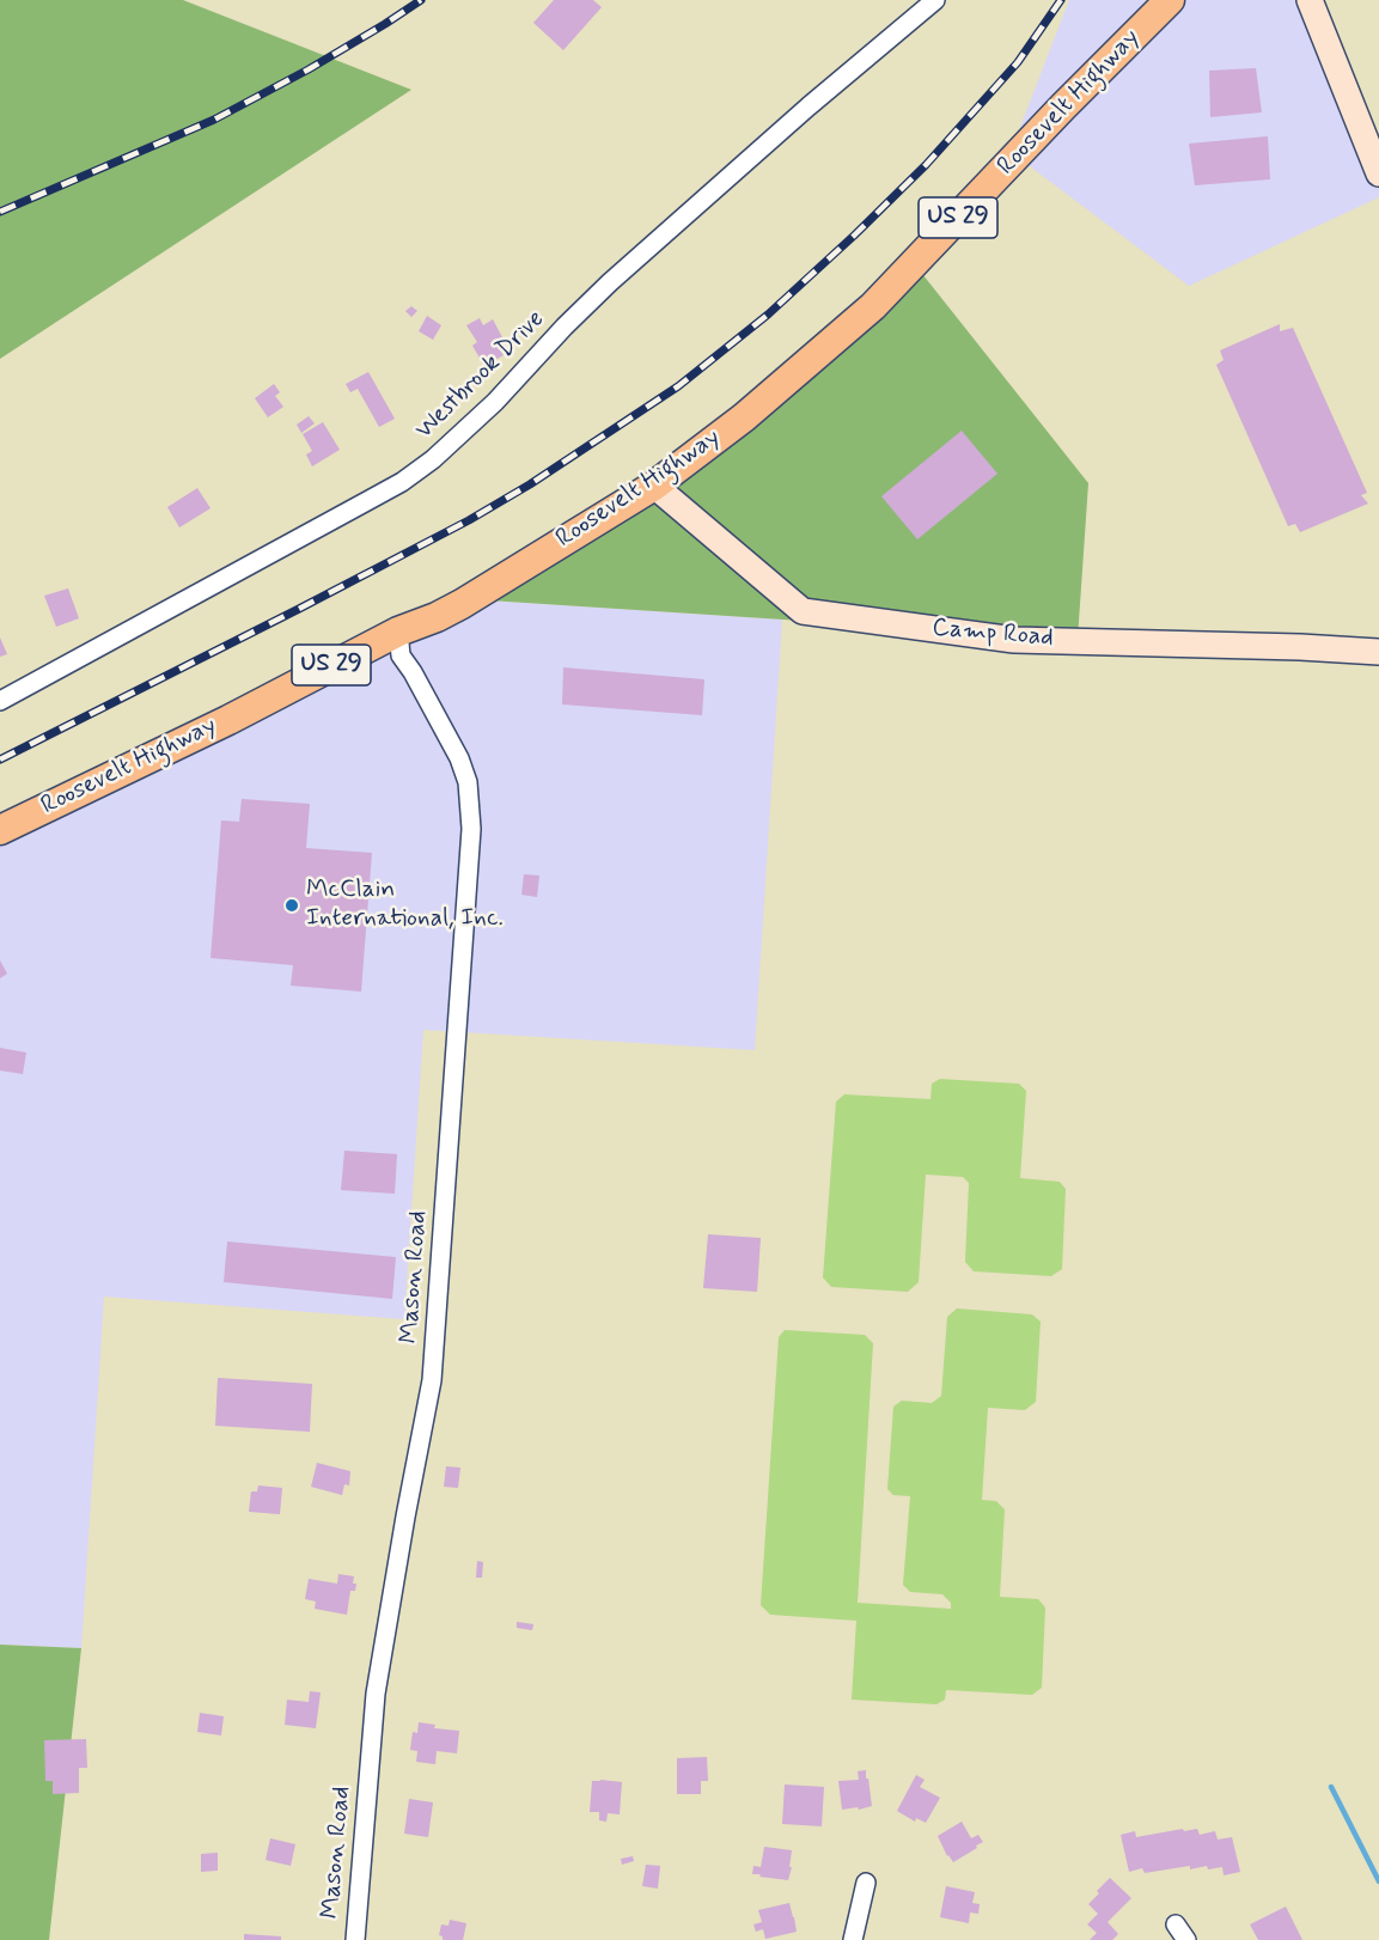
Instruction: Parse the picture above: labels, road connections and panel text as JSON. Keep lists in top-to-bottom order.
{
  "streets": {
    "main road": ["Roosevelt Highway", "US 29"],
    "street": ["Westbrook Drive", "Camp Road", "Mason Road"]
  },
  "crossings": [
    ["Roosevelt Highway", "Camp Road"],
    ["Roosevelt Highway", "Mason Road"]
  ],
  "places": ["McClain International, Inc."]
}
